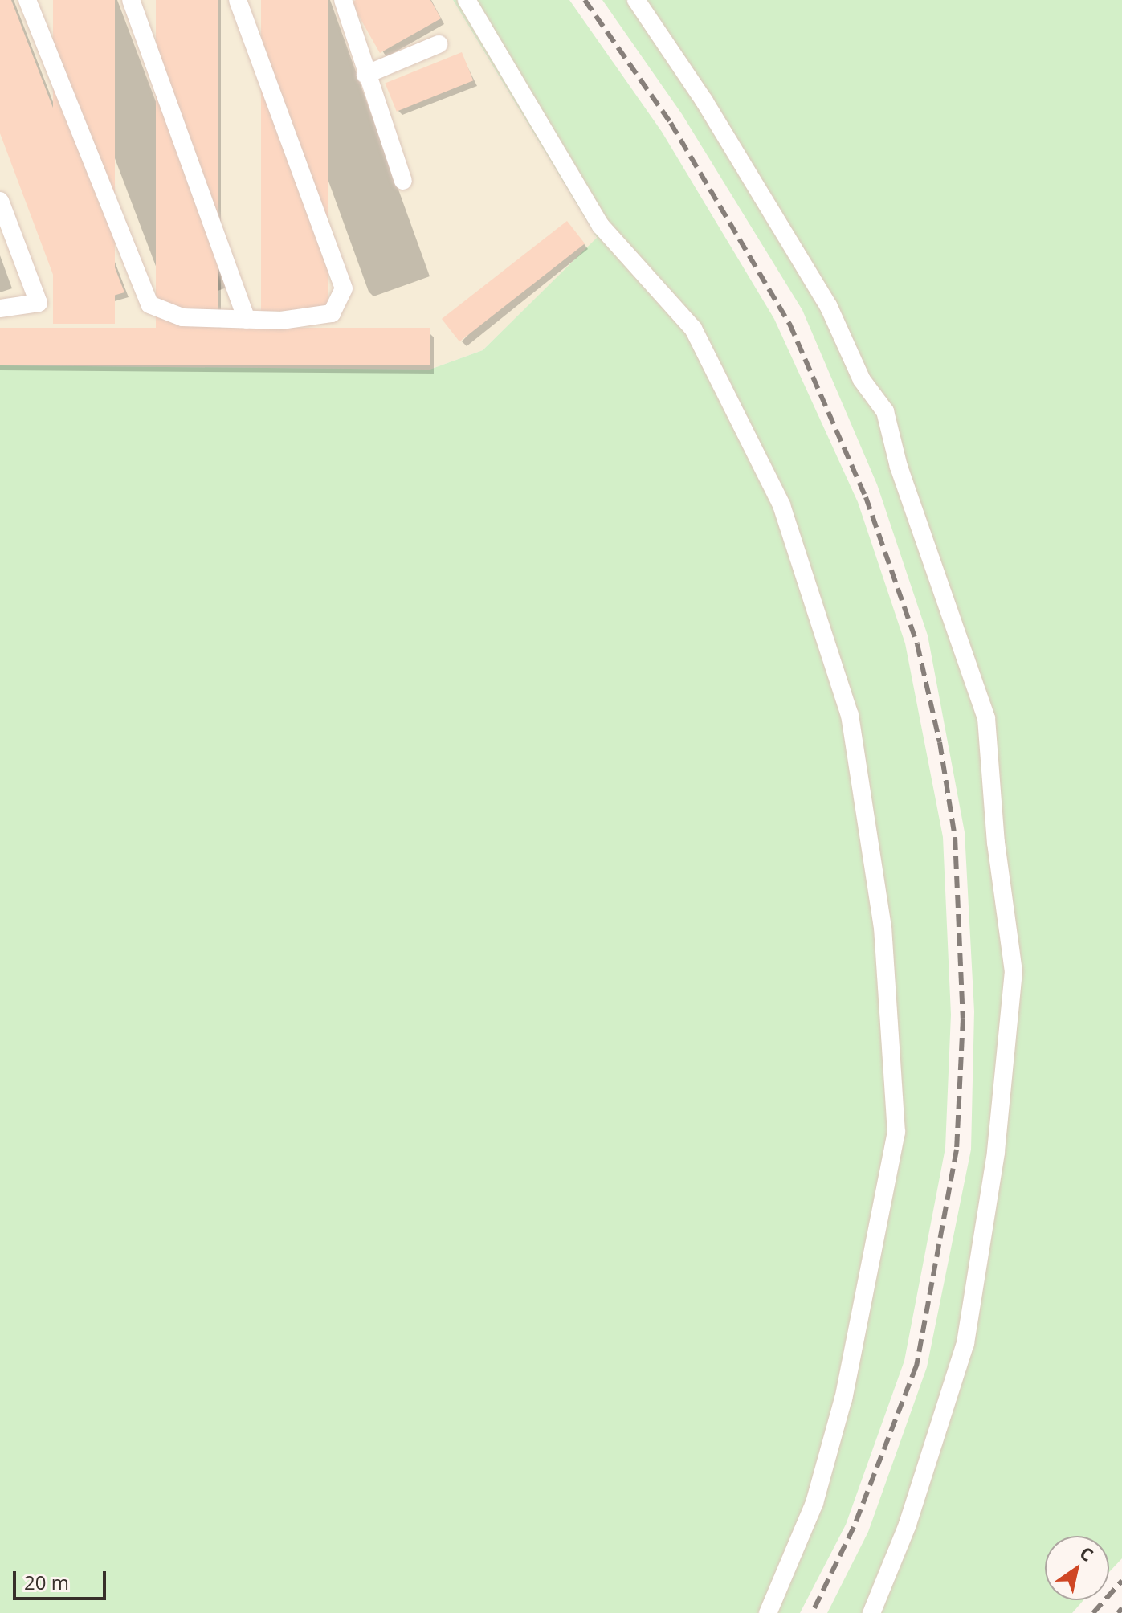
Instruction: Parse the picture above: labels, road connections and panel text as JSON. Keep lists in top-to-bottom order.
{
  "scale_bar": "20 m",
  "north": "top right"
}
